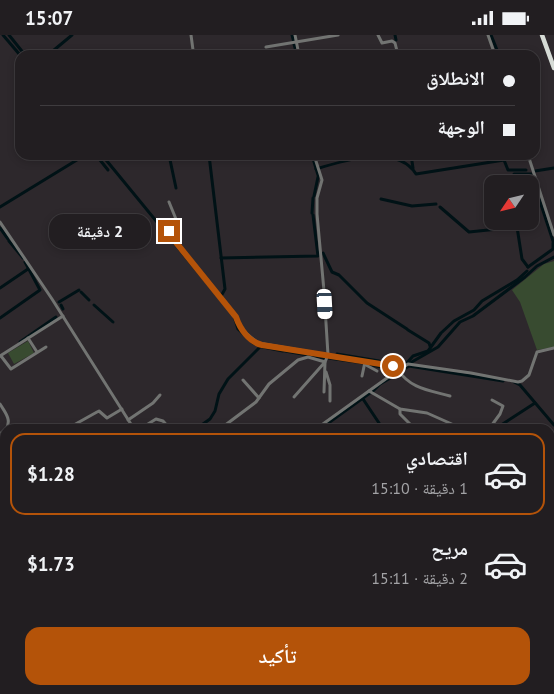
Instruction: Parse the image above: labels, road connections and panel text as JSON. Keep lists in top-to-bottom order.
{
  "north": "bottom left",
  "page": {
    "status": "15:07",
    "banner": ["الانطلاق", "الوجهة"],
    "bubble": "2 دقيقة",
    "list": [
      {
        "name": "اقتصادي",
        "note": "1 دقيقة · 15:10",
        "value": "$1.28"
      },
      {
        "name": "مريح",
        "note": "2 دقيقة · 15:11",
        "value": "$1.73"
      }
    ],
    "buttons": "تأكيد"
  }
}
